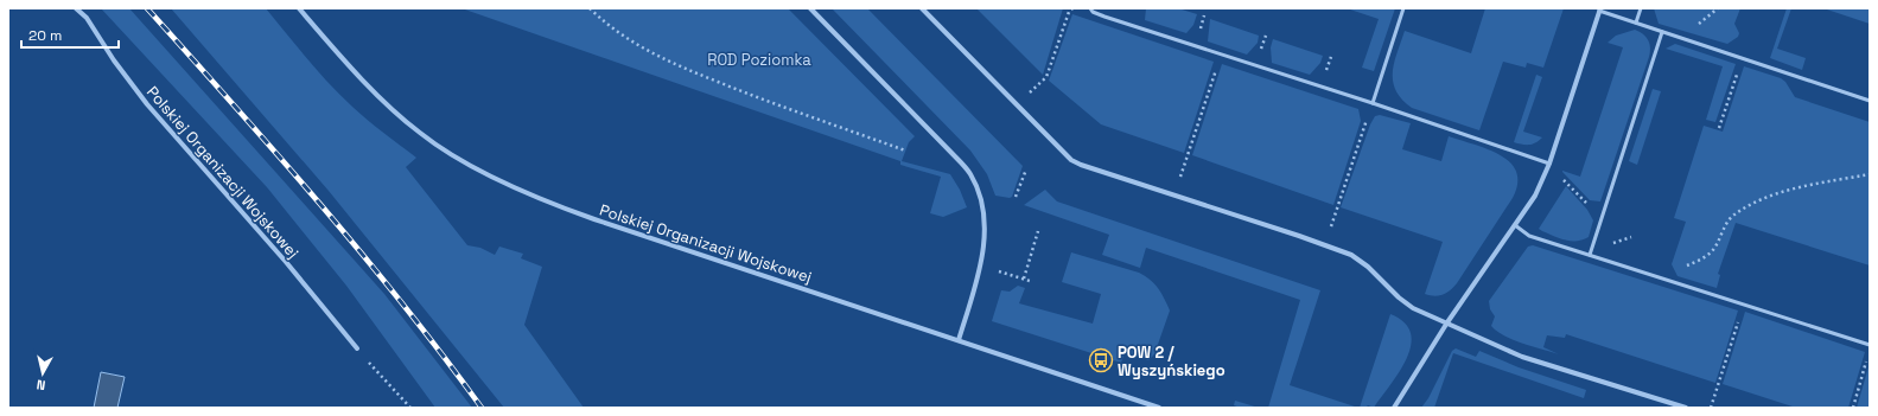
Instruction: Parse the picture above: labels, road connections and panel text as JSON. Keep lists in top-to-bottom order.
{
  "streets": {
    "street": ["Polskiej Organizacji Wojskowej"]
  },
  "parks": ["ROD Poziomka"],
  "places": {
    "bus stop": ["POW 2 / Wyszyńskiego"]
  },
  "scale_bar": "20 m",
  "north": "bottom"
}
